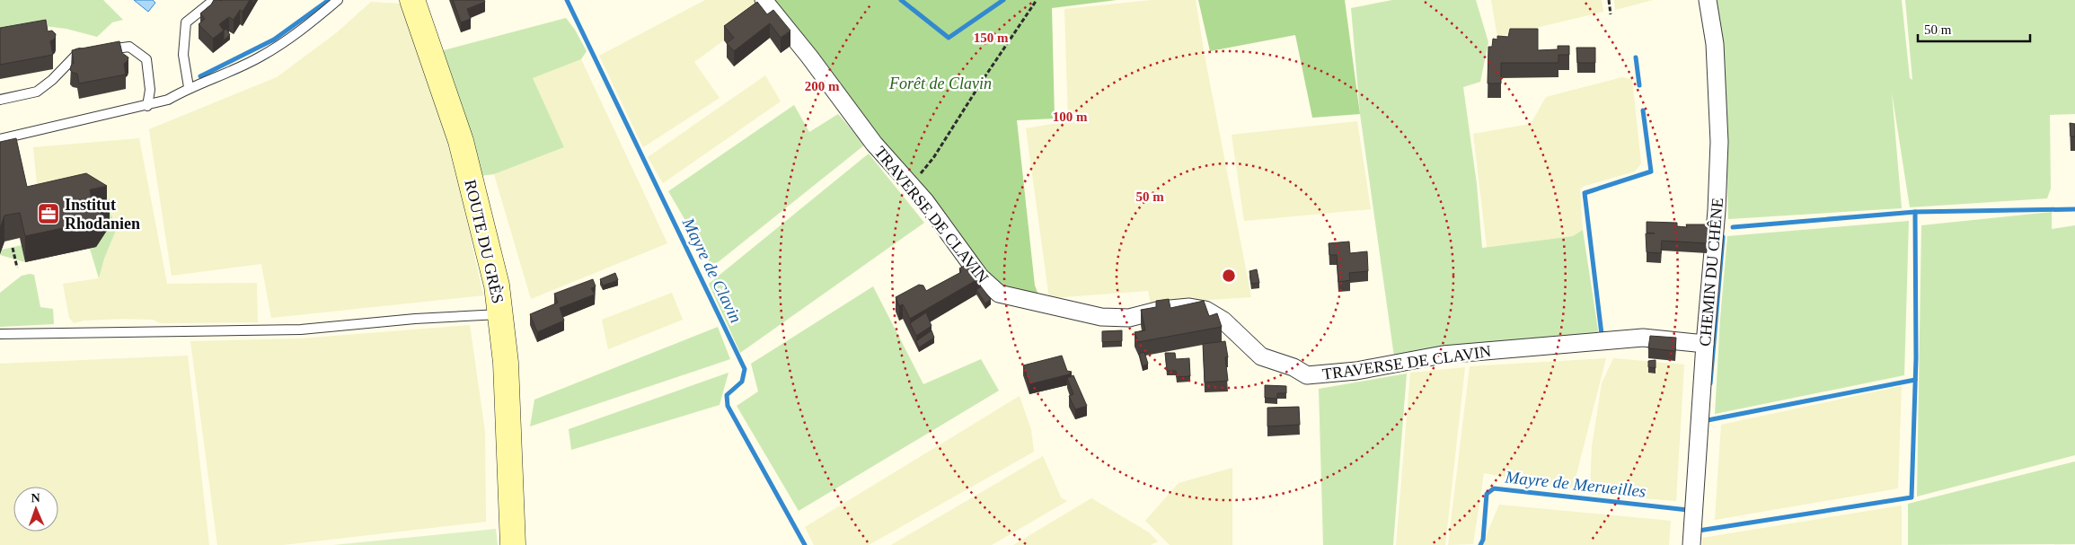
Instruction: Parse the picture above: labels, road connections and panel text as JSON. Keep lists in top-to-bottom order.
{
  "streets": {
    "street": ["TRAVERSE DE CLAVIN", "ROUTE DU GRÈS", "CHEMIN DU CHÊNE"]
  },
  "crossings": [
    ["TRAVERSE DE CLAVIN", "CHEMIN DU CHÊNE"]
  ],
  "water": ["Mayre de Clavin", "Mayre de Merueilles"],
  "parks": ["Forêt de Clavin"],
  "places": {
    "office": ["Institut Rhodanien"]
  },
  "scale_bar": "50 m",
  "north": "top",
  "rings": [
    "150 m",
    "200 m",
    "100 m",
    "50 m"
  ]
}
